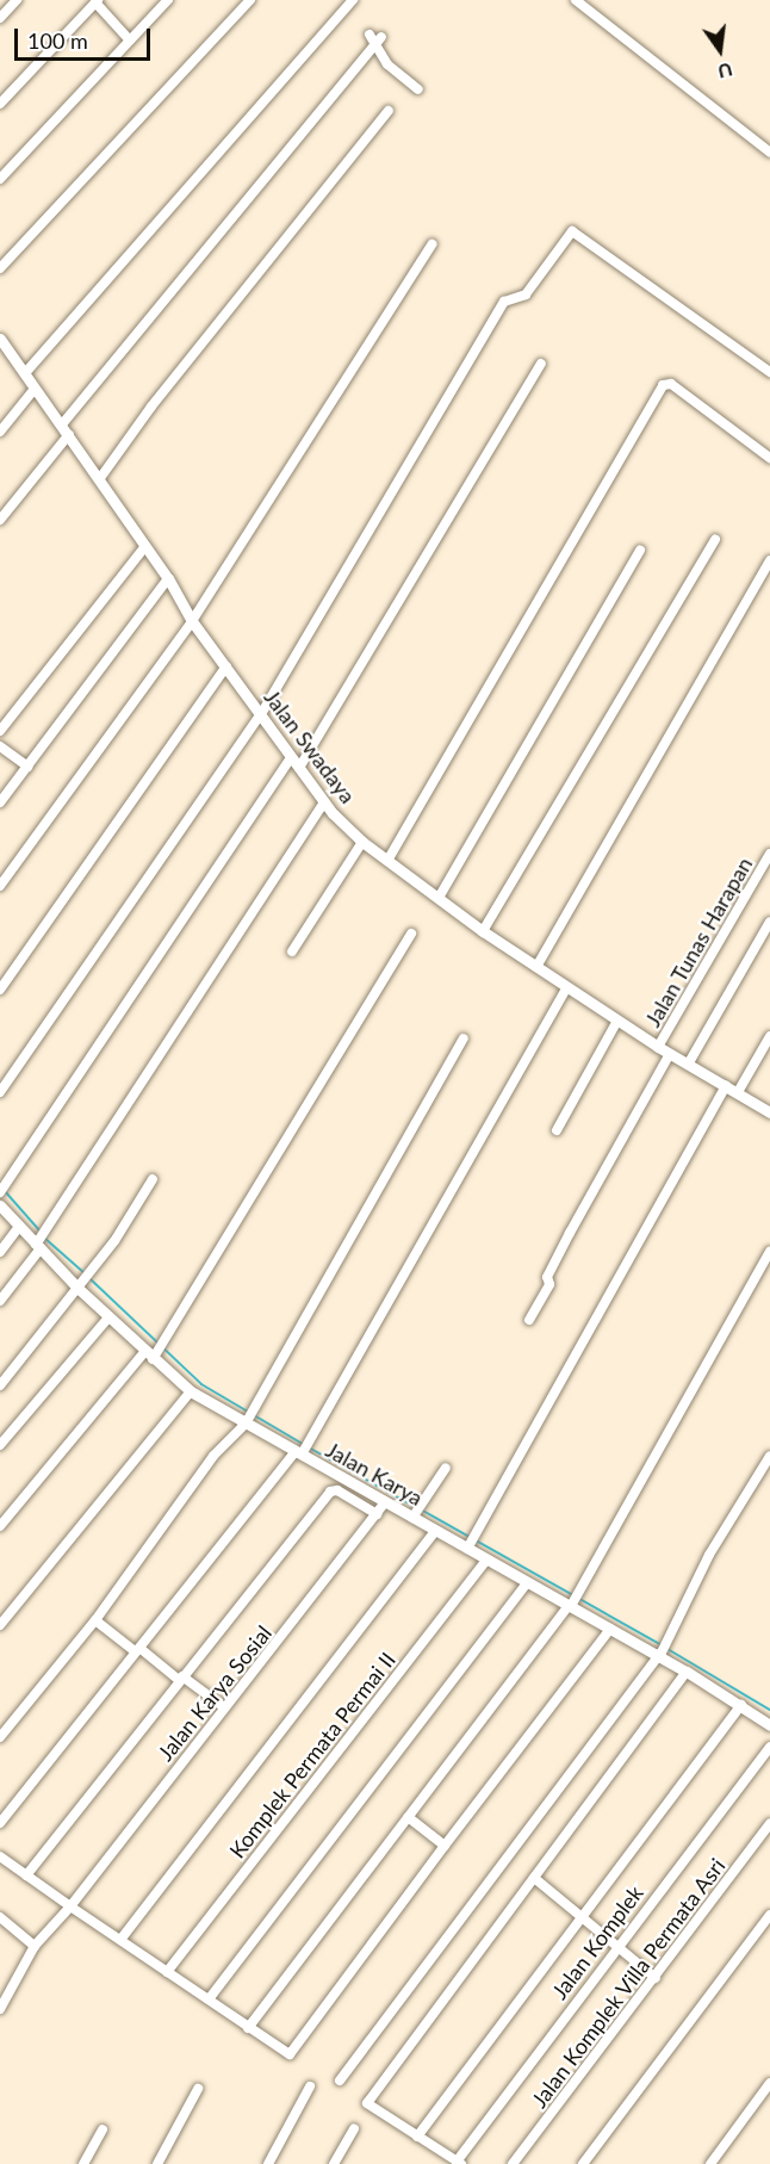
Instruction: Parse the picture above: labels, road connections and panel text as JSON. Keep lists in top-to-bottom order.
{
  "streets": {
    "street": [
      "Jalan Swadaya",
      "Jalan Tunas Harapan",
      "Jalan Karya",
      "Jalan Karya Sosial",
      "Komplek Permata Permai II",
      "Jalan Komplek",
      "Jalan Komplek Villa Permata Asri"
    ]
  },
  "crossings": [
    ["Jalan Swadaya", "Jalan Tunas Harapan"],
    ["Jalan Karya", "Jalan Karya Sosial"],
    ["Jalan Karya", "Komplek Permata Permai II"],
    ["Jalan Komplek", "Jalan Komplek Villa Permata Asri"]
  ],
  "scale_bar": "100 m",
  "north": "bottom"
}
